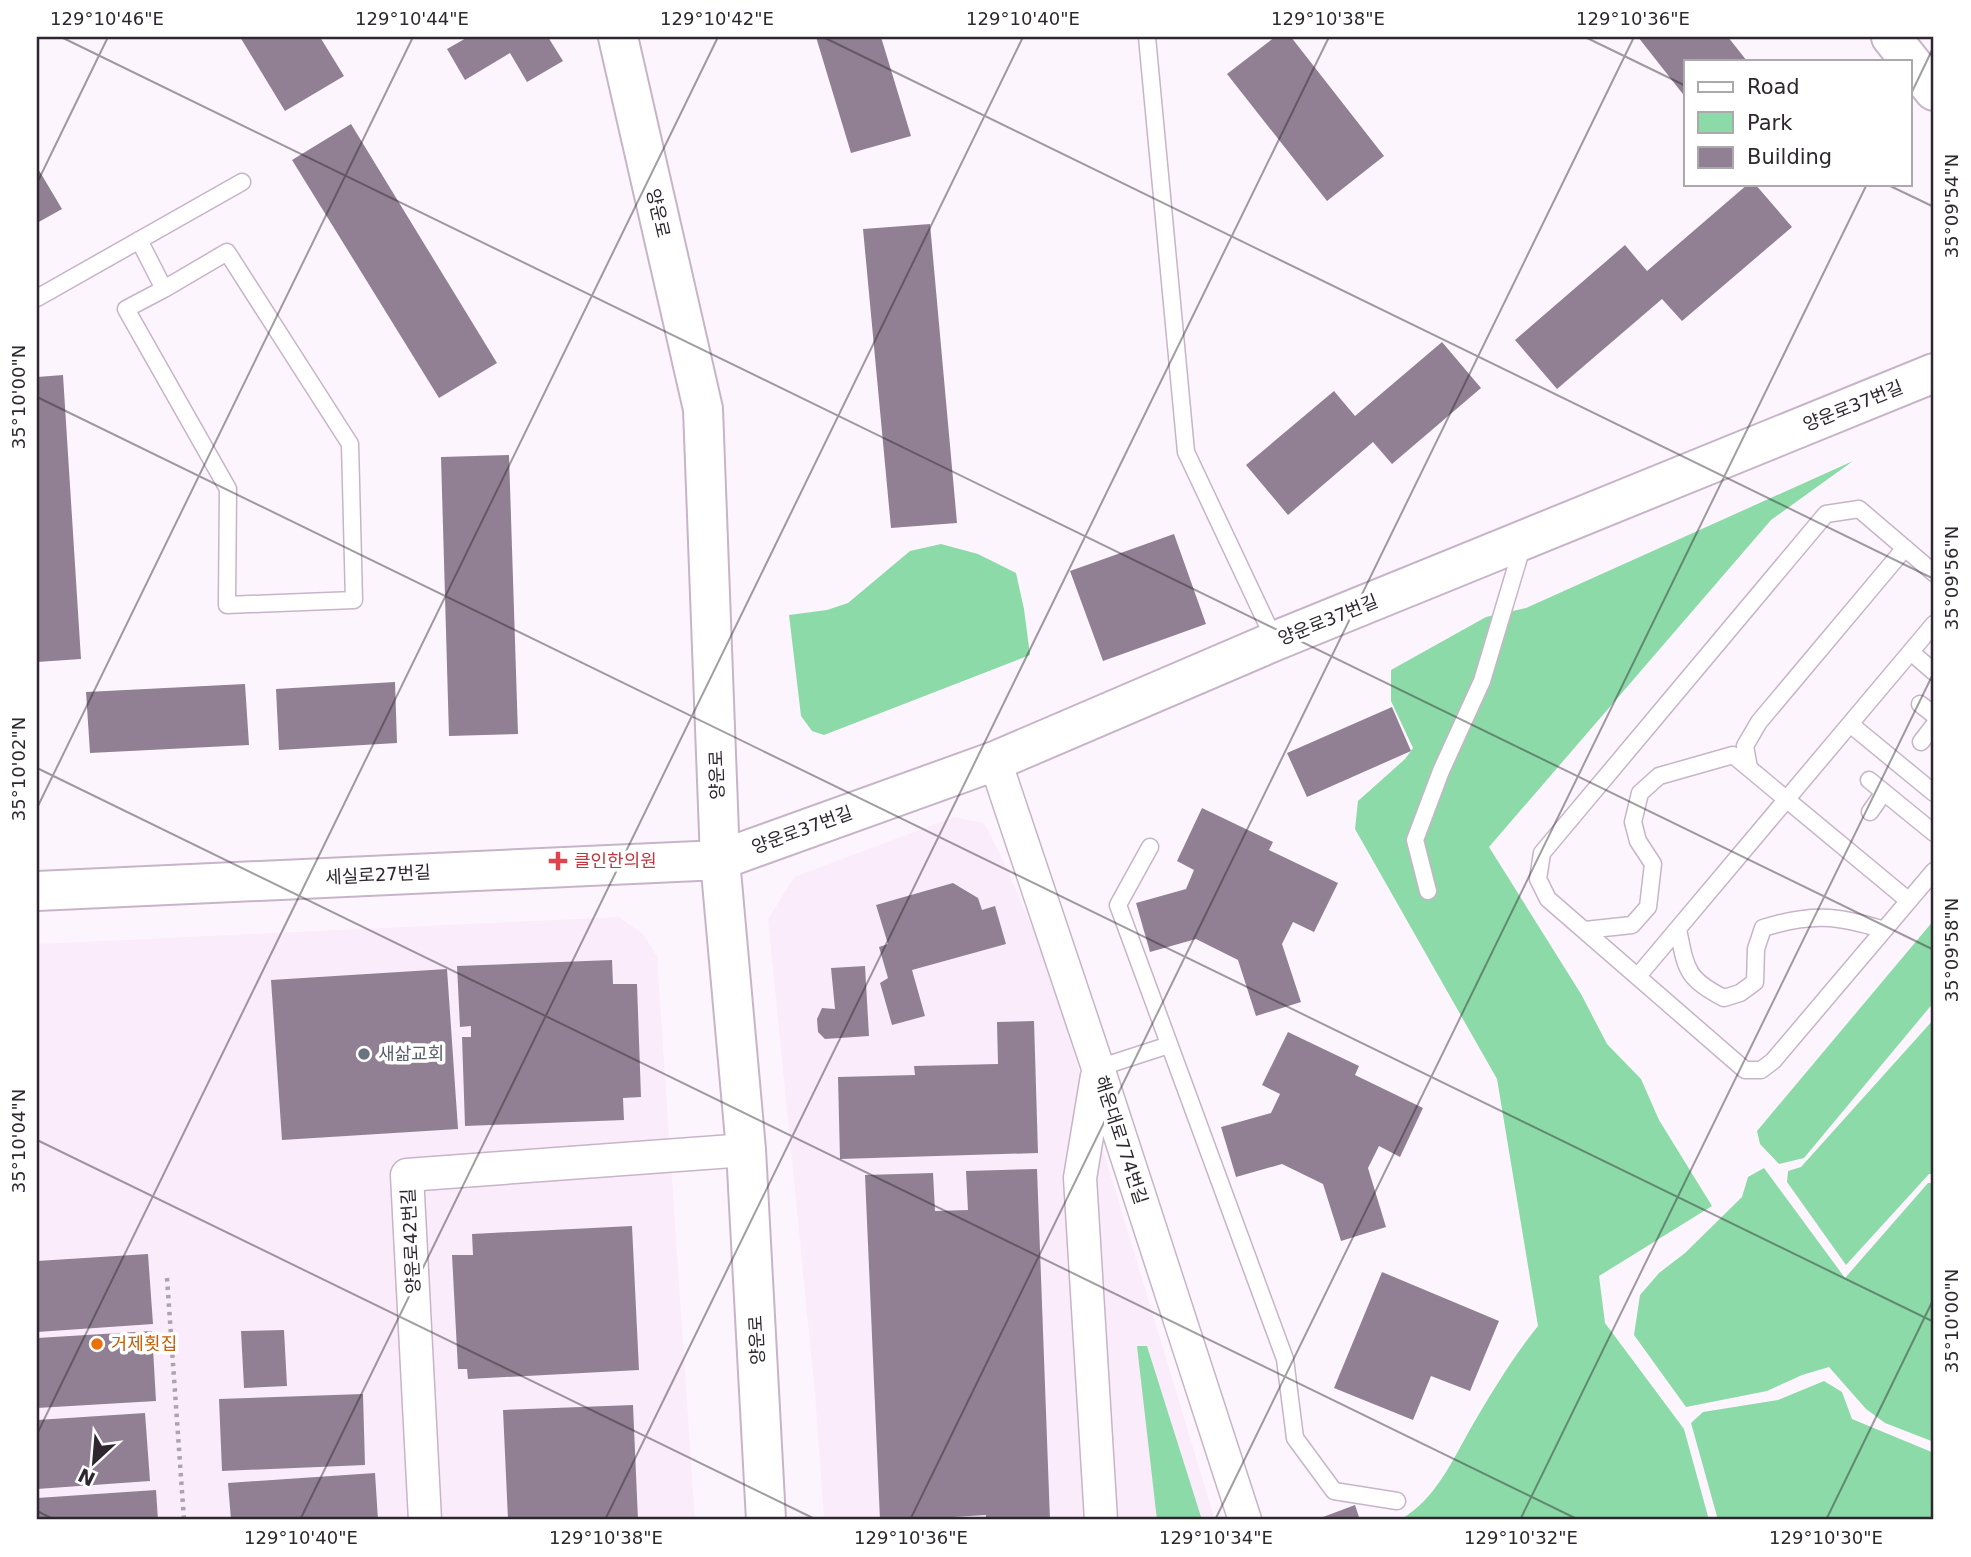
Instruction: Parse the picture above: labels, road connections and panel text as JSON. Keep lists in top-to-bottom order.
{
  "streets": {
    "street": [
      "양운로",
      "양운로37번길",
      "세실로27번길",
      "해운대로774번길",
      "양운로42번길"
    ]
  },
  "crossings": [
    ["양운로", "양운로37번길"],
    ["양운로", "세실로27번길"],
    ["양운로", "양운로42번길"],
    ["양운로37번길", "세실로27번길"],
    ["양운로37번길", "해운대로774번길"]
  ],
  "places": {
    "health": ["클인한의원"],
    "other": ["새삶교회", "거제횟집"]
  },
  "legend": ["Road", "Park", "Building"],
  "north": "bottom left",
  "coordinates": [
    "129°10'46\"E",
    "129°10'44\"E",
    "129°10'42\"E",
    "129°10'40\"E",
    "129°10'38\"E",
    "129°10'36\"E",
    "35°09'54\"N",
    "35°10'00\"N",
    "35°09'56\"N",
    "35°10'02\"N",
    "35°09'58\"N",
    "35°10'04\"N",
    "129°10'34\"E",
    "129°10'32\"E",
    "129°10'30\"E"
  ]
}
